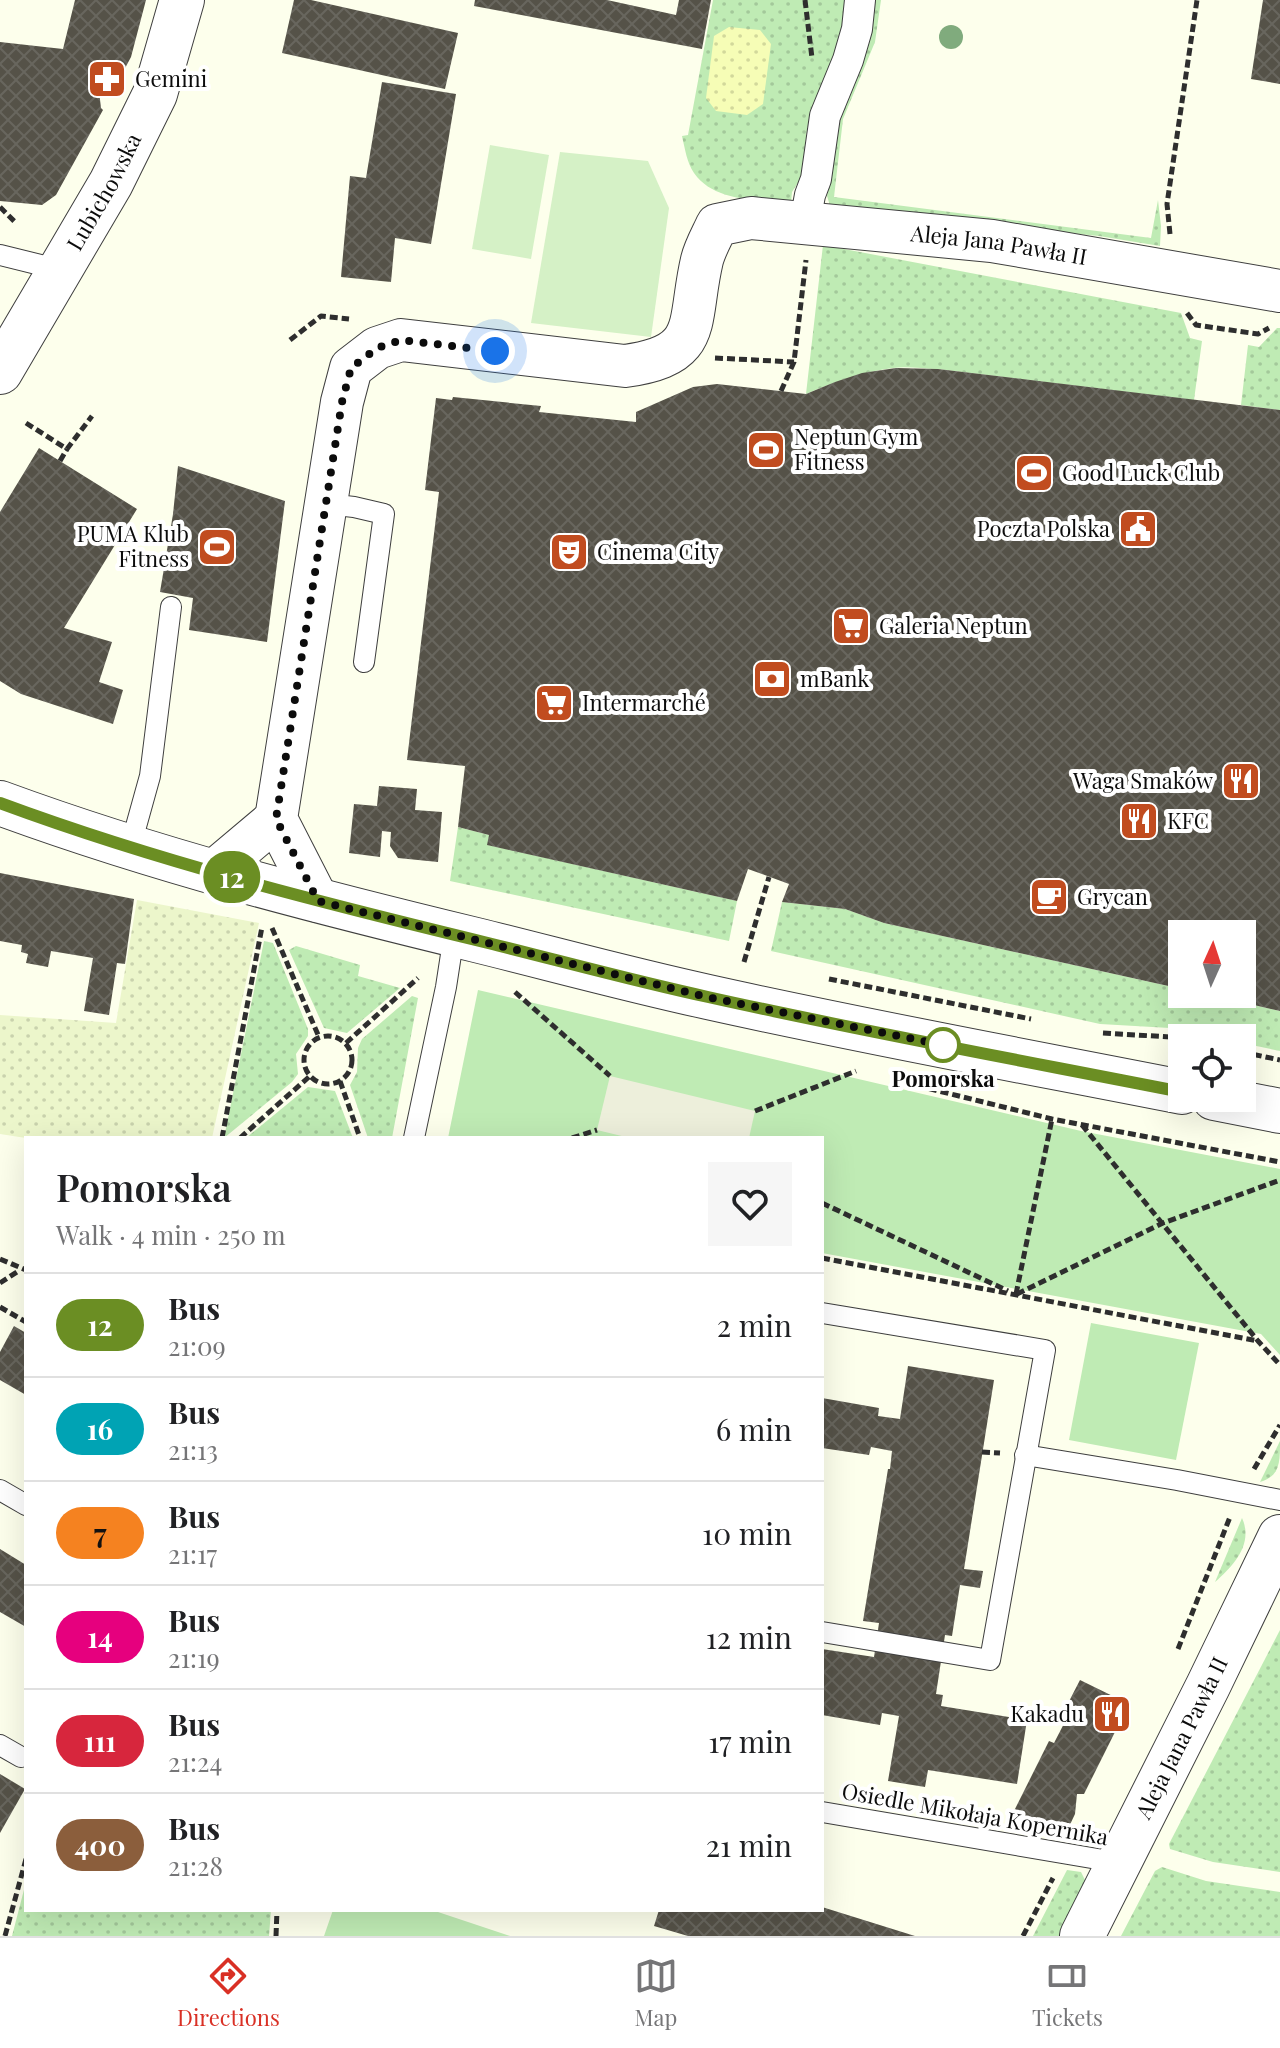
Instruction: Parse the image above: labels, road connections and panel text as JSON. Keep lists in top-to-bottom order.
{
  "streets": {
    "street": ["Lubichowska", "Aleja Jana Pawła II"],
    "lane": ["Osiedle Mikołaja Kopernika"]
  },
  "crossings": [
    ["Aleja Jana Pawła II", "Osiedle Mikołaja Kopernika"]
  ],
  "places": {
    "pharmacy": ["Gemini"],
    "sports": ["Neptun Gym Fitness", "Good Luck Club", "PUMA Klub Fitness"],
    "public building": ["Poczta Polska"],
    "theatre": ["Cinema City"],
    "supermarket": ["Galeria Neptun", "Intermarché"],
    "bank": ["mBank"],
    "restaurant": ["Waga Smaków", "KFC", "Kakadu"],
    "cafe": ["Grycan"],
    "other": ["Pomorska"]
  },
  "lines": ["bus line 12"],
  "north": "top",
  "page": {
    "on_map": "12",
    "heading": ["Pomorska", "Walk · 4 min · 250 m"],
    "list": [
      {
        "mark": "12",
        "name": "Bus",
        "note": "21:09",
        "value": "2 min"
      },
      {
        "mark": "16",
        "name": "Bus",
        "note": "21:13",
        "value": "6 min"
      },
      {
        "mark": "7",
        "name": "Bus",
        "note": "21:17",
        "value": "10 min"
      },
      {
        "mark": "14",
        "name": "Bus",
        "note": "21:19",
        "value": "12 min"
      },
      {
        "mark": "111",
        "name": "Bus",
        "note": "21:24",
        "value": "17 min"
      },
      {
        "mark": "400",
        "name": "Bus",
        "note": "21:28",
        "value": "21 min"
      }
    ],
    "tabs": ["Directions", "Map", "Tickets"]
  }
}
